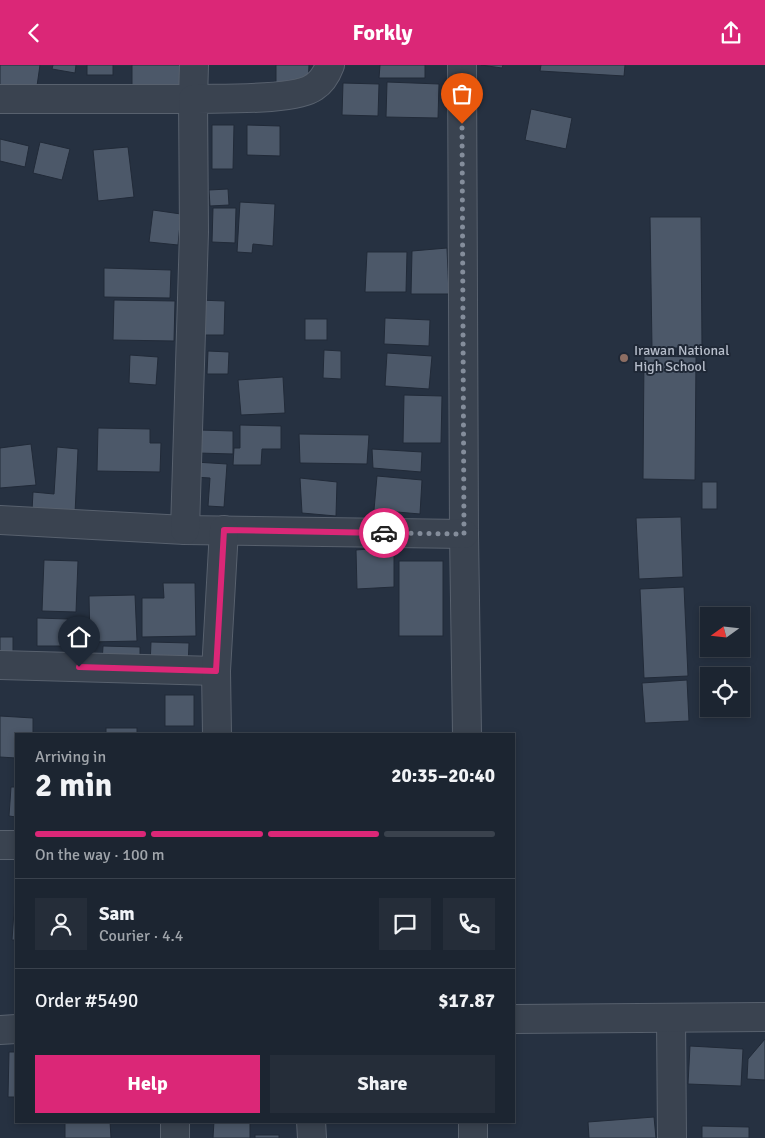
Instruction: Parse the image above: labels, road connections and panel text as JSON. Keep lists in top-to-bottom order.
{
  "places": ["Irawan National High School"],
  "north": "left",
  "page": {
    "header": "Forkly",
    "heading": ["2 min", "Arriving in", "20:35–20:40"],
    "panel": [
      "Sam",
      "Courier · 4.4",
      "Order #5490",
      "$17.87"
    ],
    "bar": "On the way · 100 m",
    "buttons": ["Help", "Share"]
  }
}
